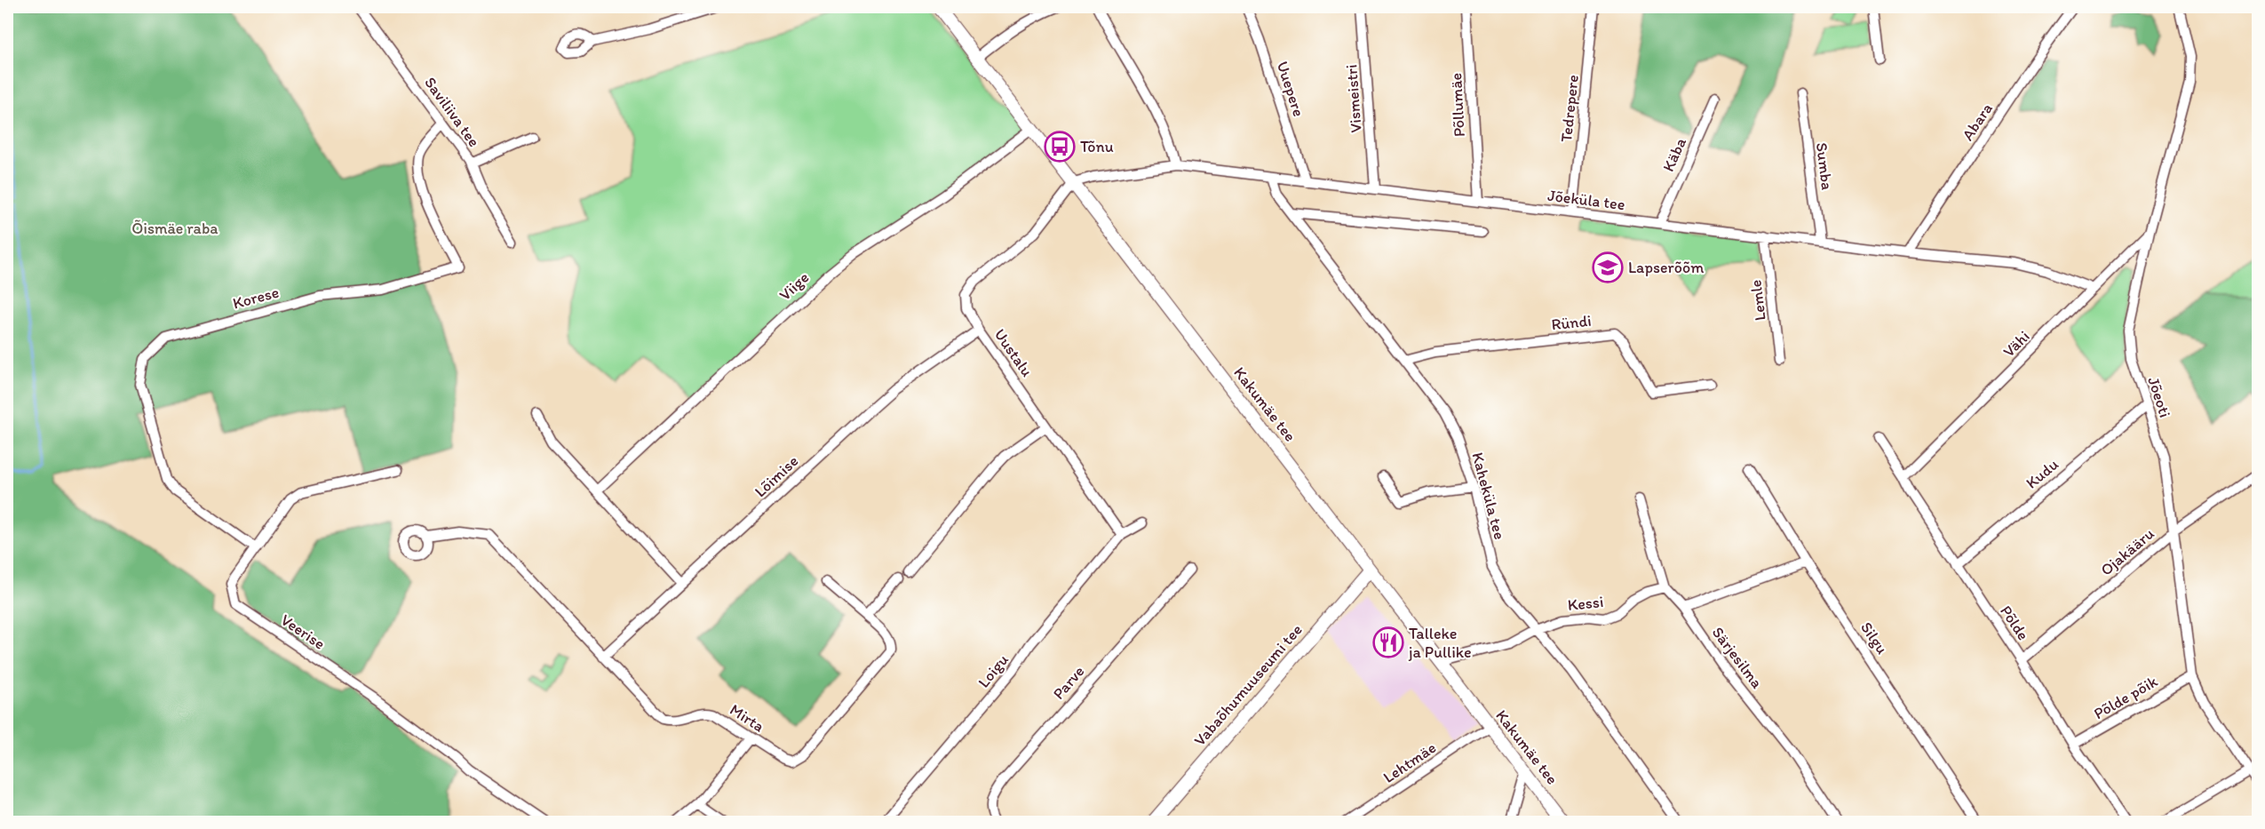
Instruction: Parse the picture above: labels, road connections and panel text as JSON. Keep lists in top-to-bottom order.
{
  "streets": {
    "street": [
      "Uuepere",
      "Vismeistri",
      "Põllumäe",
      "Tedrepere",
      "Saviliiva tee",
      "Abara",
      "Käba",
      "Sumba",
      "Jõeküla tee",
      "Viige",
      "Korese",
      "Lemle",
      "Ründi",
      "Vähi",
      "Uustalu",
      "Jõeoti",
      "Kakumäe tee",
      "Kudu",
      "Lõimise",
      "Kaheküla tee",
      "Ojakääru",
      "Kessi",
      "Põlde",
      "Veerise",
      "Silgu",
      "Särjesilma",
      "Loigu",
      "Parve",
      "Vabaõhumuuseumi tee",
      "Põlde põik",
      "Mirta",
      "Lehtmäe"
    ]
  },
  "crossings": [
    ["Uuepere", "Jõeküla tee"],
    ["Vismeistri", "Jõeküla tee"],
    ["Põllumäe", "Jõeküla tee"],
    ["Tedrepere", "Jõeküla tee"],
    ["Saviliiva tee", "Korese"],
    ["Abara", "Jõeküla tee"],
    ["Käba", "Jõeküla tee"],
    ["Sumba", "Jõeküla tee"],
    ["Jõeküla tee", "Lemle"],
    ["Jõeküla tee", "Vähi"],
    ["Jõeküla tee", "Uustalu"],
    ["Jõeküla tee", "Kakumäe tee"],
    ["Jõeküla tee", "Kaheküla tee"],
    ["Viige", "Kakumäe tee"],
    ["Korese", "Veerise"],
    ["Ründi", "Kaheküla tee"],
    ["Vähi", "Jõeoti"],
    ["Vähi", "Põlde"],
    ["Uustalu", "Kakumäe tee"],
    ["Uustalu", "Lõimise"],
    ["Uustalu", "Loigu"],
    ["Jõeoti", "Kudu"],
    ["Jõeoti", "Ojakääru"],
    ["Jõeoti", "Põlde põik"],
    ["Kakumäe tee", "Kessi"],
    ["Kakumäe tee", "Vabaõhumuuseumi tee"],
    ["Kakumäe tee", "Lehtmäe"],
    ["Kudu", "Põlde"],
    ["Lõimise", "Mirta"],
    ["Kaheküla tee", "Kessi"],
    ["Ojakääru", "Põlde"],
    ["Kessi", "Särjesilma"],
    ["Põlde", "Põlde põik"]
  ],
  "parks": ["Õismäe raba"],
  "places": {
    "bus stop": ["Tõnu"],
    "school or university": ["Lapserõõm"],
    "restaurant": ["Talleke ja Pullike"]
  }
}
